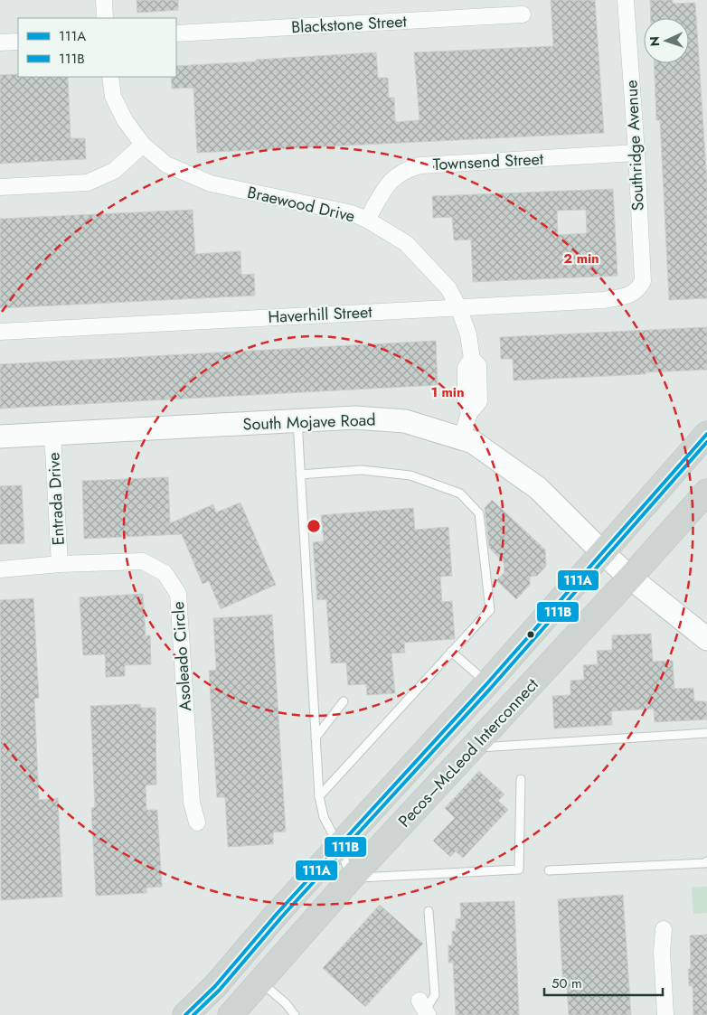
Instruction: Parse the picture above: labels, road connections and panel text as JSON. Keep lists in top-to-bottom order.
{
  "streets": {
    "main road": ["Pecos–McLeod Interconnect"],
    "street": [
      "Blackstone Street",
      "Southridge Avenue",
      "Townsend Street",
      "Braewood Drive",
      "Haverhill Street",
      "South Mojave Road",
      "Entrada Drive",
      "Asoleado Circle"
    ]
  },
  "crossings": [
    ["Southridge Avenue", "Townsend Street"],
    ["Southridge Avenue", "Haverhill Street"],
    ["Townsend Street", "Braewood Drive"],
    ["Braewood Drive", "Haverhill Street"],
    ["Braewood Drive", "South Mojave Road"],
    ["South Mojave Road", "Entrada Drive"],
    ["South Mojave Road", "Pecos–McLeod Interconnect"],
    ["Entrada Drive", "Asoleado Circle"]
  ],
  "lines": ["transit line 111A", "transit line 111B"],
  "legend": ["111A", "111B"],
  "scale_bar": "50 m",
  "north": "left",
  "rings": ["2 min", "1 min"]
}
